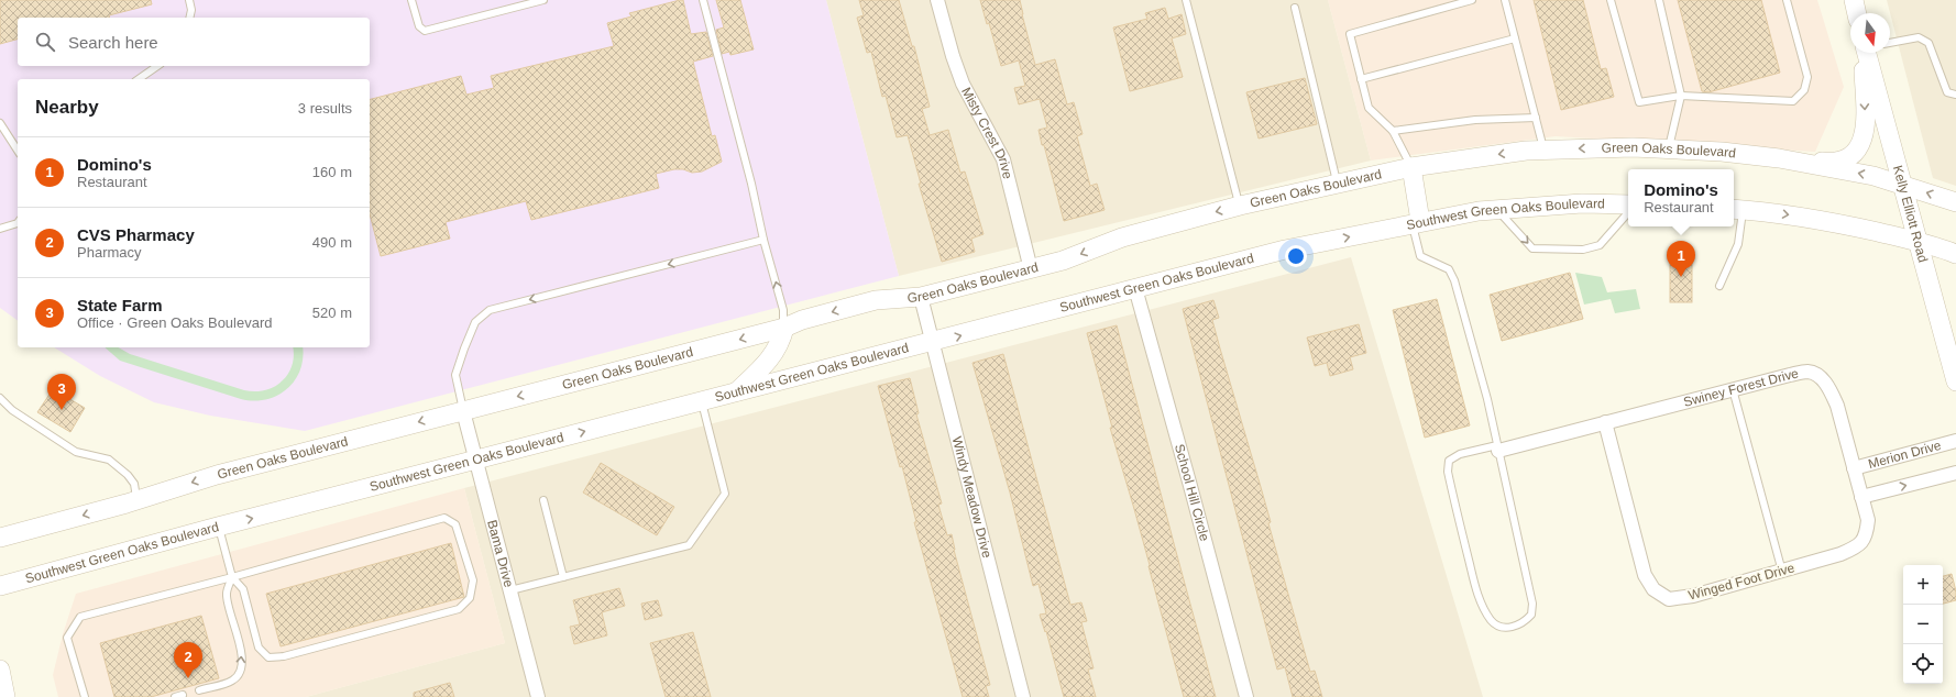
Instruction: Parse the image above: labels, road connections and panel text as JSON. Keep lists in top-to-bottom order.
{
  "streets": {
    "main road": ["Green Oaks Boulevard", "Kelly Elliott Road", "Southwest Green Oaks Boulevard"],
    "street": [
      "Misty Crest Drive",
      "Swiney Forest Drive",
      "Merion Drive",
      "School Hill Circle",
      "Windy Meadow Drive",
      "Bama Drive",
      "Winged Foot Drive"
    ]
  },
  "crossings": [
    ["Misty Crest Drive", "Green Oaks Boulevard"],
    ["Green Oaks Boulevard", "Kelly Elliott Road"],
    ["Green Oaks Boulevard", "Windy Meadow Drive"],
    ["Green Oaks Boulevard", "Bama Drive"],
    ["Southwest Green Oaks Boulevard", "School Hill Circle"],
    ["Southwest Green Oaks Boulevard", "Windy Meadow Drive"],
    ["Southwest Green Oaks Boulevard", "Bama Drive"],
    ["Swiney Forest Drive", "Merion Drive"],
    ["Swiney Forest Drive", "Winged Foot Drive"]
  ],
  "one_way": ["Green Oaks Boulevard", "Southwest Green Oaks Boulevard"],
  "north": "bottom",
  "page": {
    "search": "Search here",
    "heading": ["Nearby", "3 results"],
    "list": [
      {
        "mark": "1",
        "name": "Domino's",
        "note": "Restaurant",
        "value": "160 m"
      },
      {
        "mark": "2",
        "name": "CVS Pharmacy",
        "note": "Pharmacy",
        "value": "490 m"
      },
      {
        "mark": "3",
        "name": "State Farm",
        "note": "Office · Green Oaks Boulevard",
        "value": "520 m"
      }
    ],
    "popup": ["Domino's", "Restaurant"],
    "pins": ["1", "3", "2"],
    "map_buttons": ["+", "−"]
  }
}
